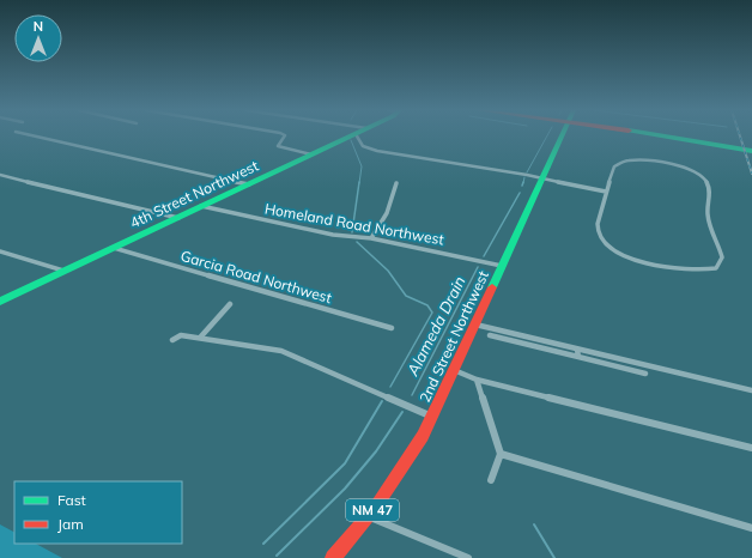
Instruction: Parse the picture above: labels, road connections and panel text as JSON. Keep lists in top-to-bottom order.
{
  "streets": {
    "main road": ["4th Street Northwest", "2nd Street Northwest", "NM 47"],
    "street": ["Homeland Road Northwest", "Garcia Road Northwest"]
  },
  "crossings": [
    ["4th Street Northwest", "Homeland Road Northwest"],
    ["4th Street Northwest", "Garcia Road Northwest"],
    ["Homeland Road Northwest", "2nd Street Northwest"]
  ],
  "water": ["Alameda Drain"],
  "legend": ["Fast", "Jam"],
  "north": "top"
}
